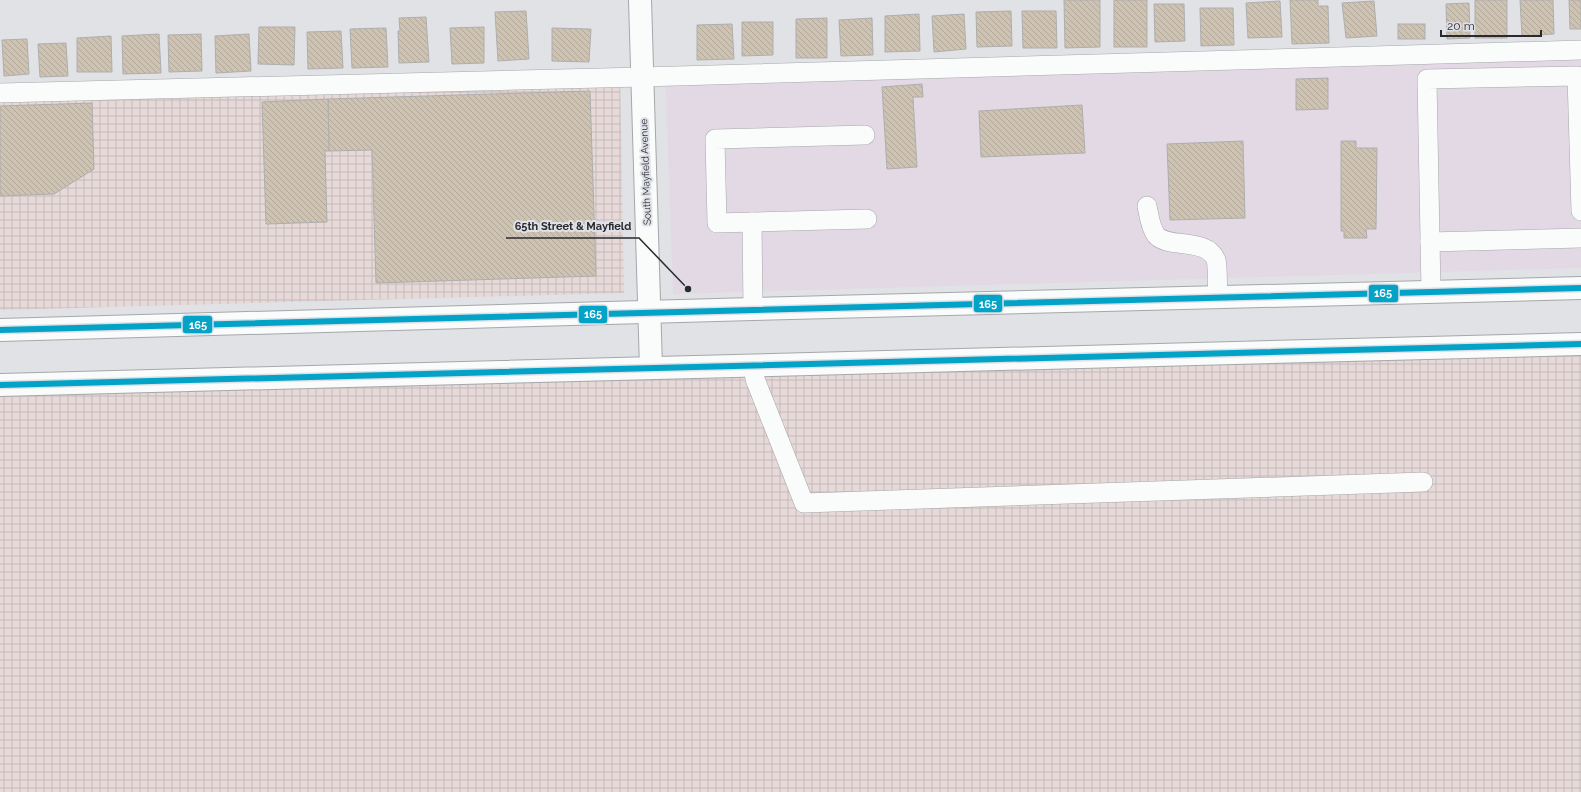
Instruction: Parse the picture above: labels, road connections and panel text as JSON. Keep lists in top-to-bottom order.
{
  "streets": {
    "street": ["South Mayfield Avenue"]
  },
  "places": ["65th Street & Mayfield"],
  "lines": ["transit line 165"],
  "scale_bar": "20 m"
}
